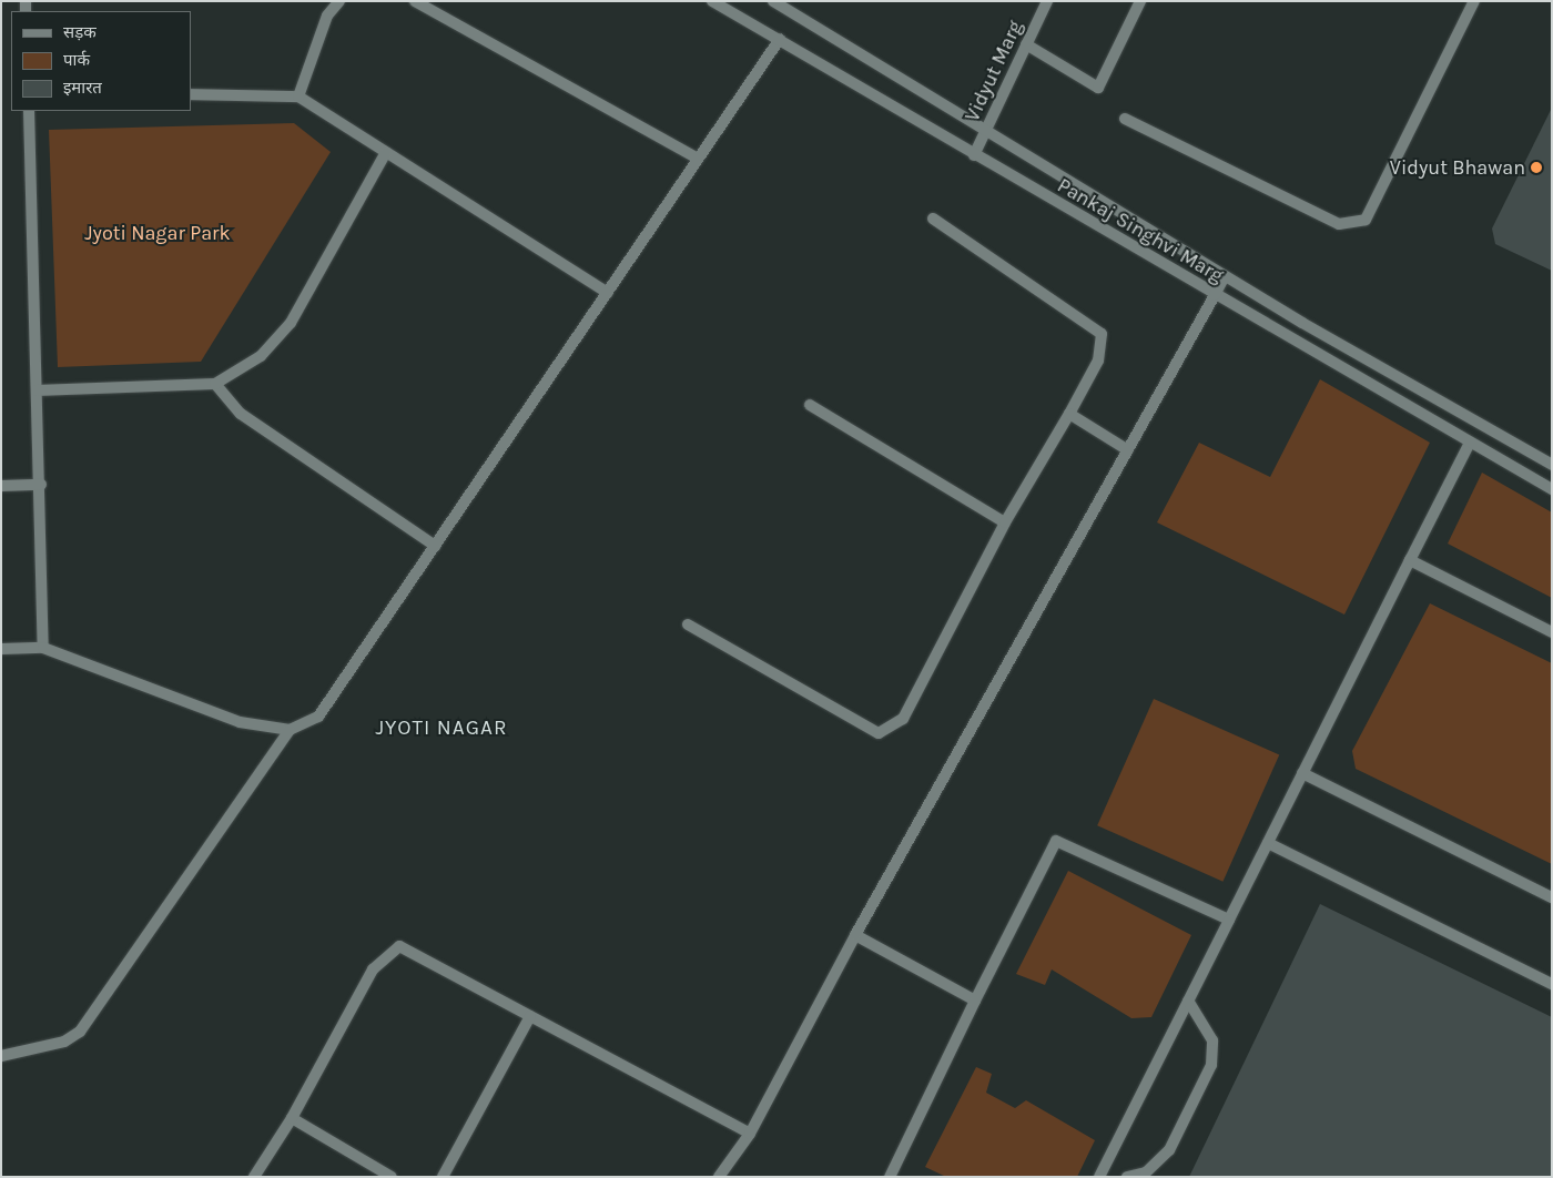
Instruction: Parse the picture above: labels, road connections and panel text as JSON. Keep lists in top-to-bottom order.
{
  "streets": {
    "street": ["Vidyut Marg", "Pankaj Singhvi Marg"]
  },
  "crossings": [
    ["Vidyut Marg", "Pankaj Singhvi Marg"]
  ],
  "districts": ["JYOTI NAGAR"],
  "parks": ["Jyoti Nagar Park"],
  "places": ["Vidyut Bhawan"],
  "legend": ["सड़क", "पार्क", "इमारत"]
}
